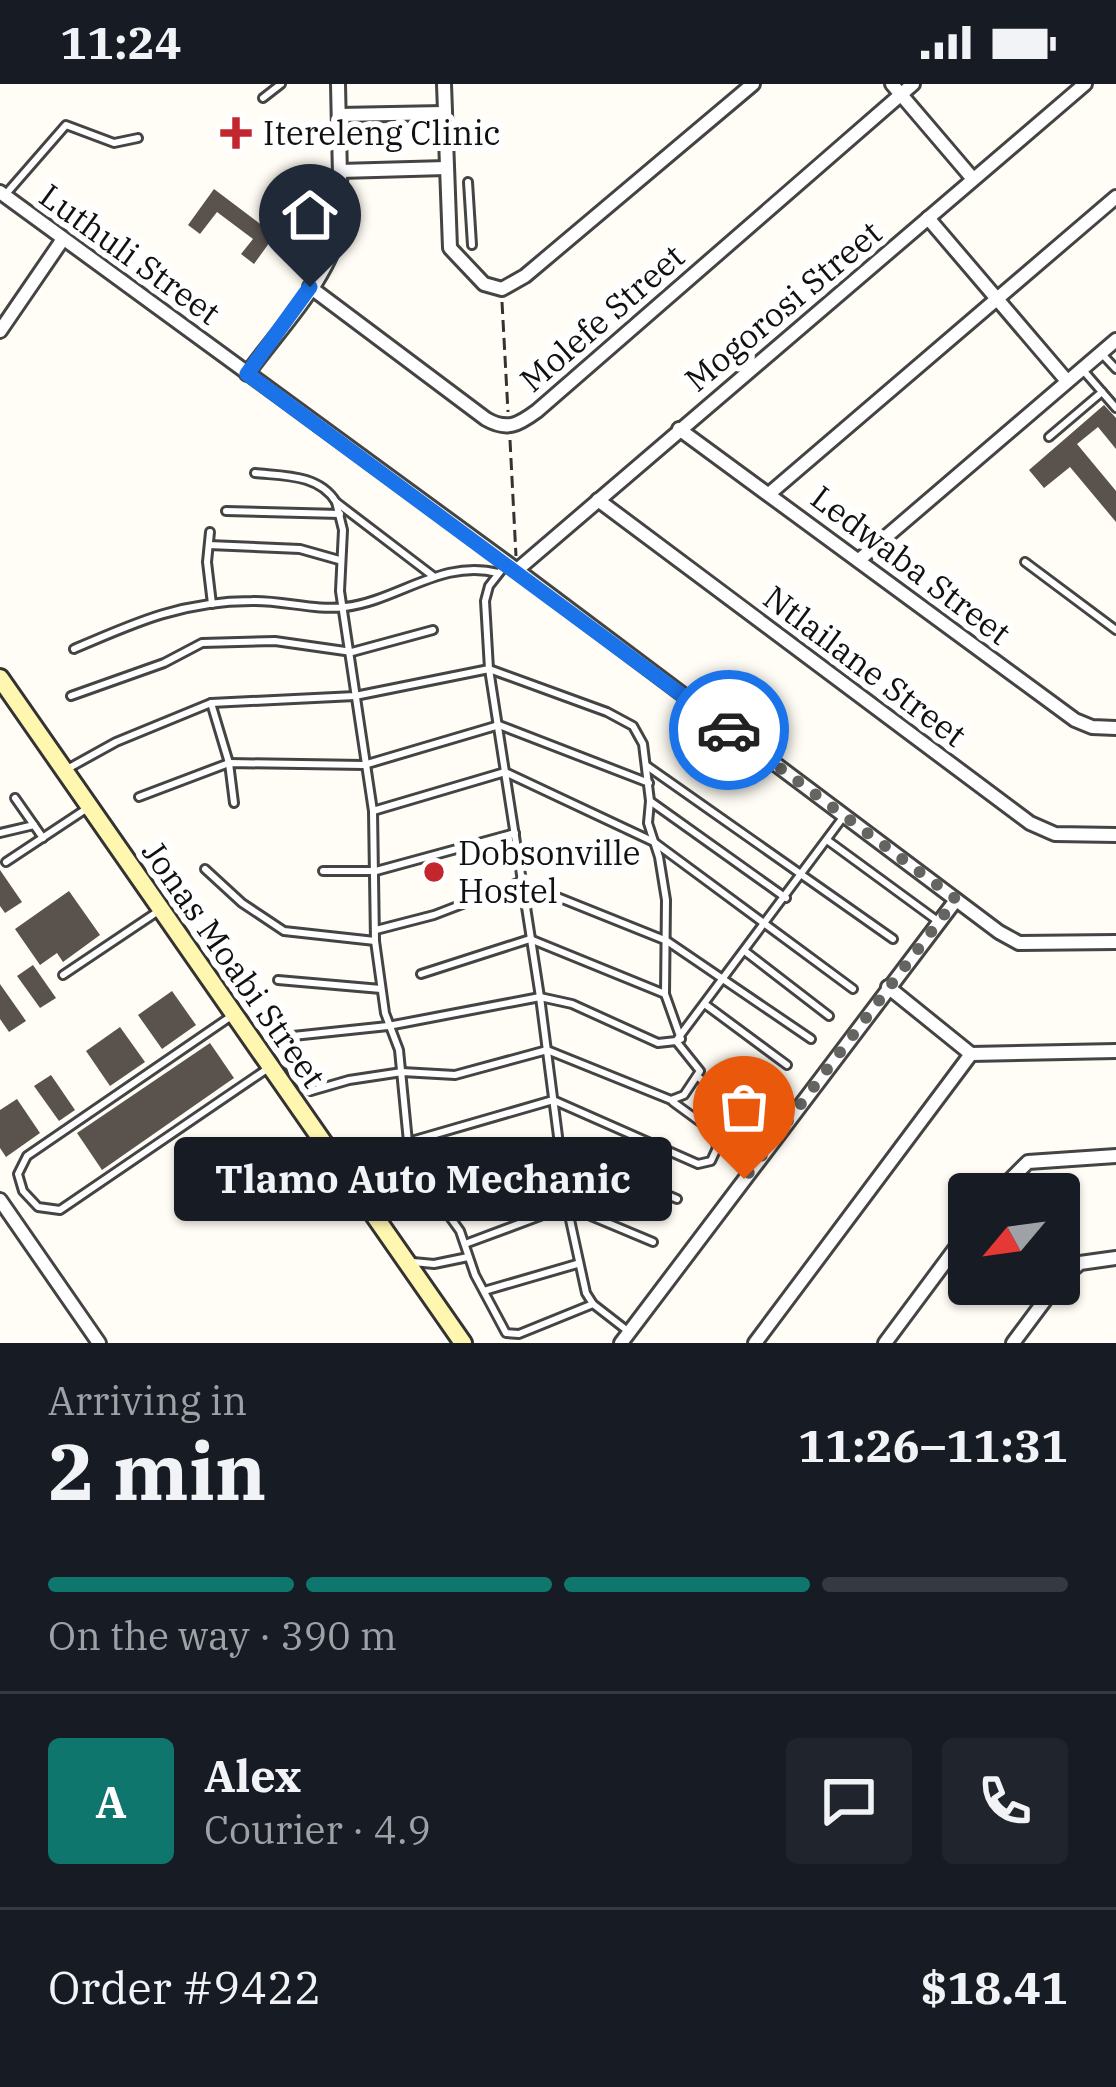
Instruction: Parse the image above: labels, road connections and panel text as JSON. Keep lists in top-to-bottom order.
{
  "streets": {
    "street": [
      "Luthuli Street",
      "Mogorosi Street",
      "Molefe Street",
      "Ledwaba Street",
      "Ntlailane Street",
      "Jonas Moabi Street"
    ]
  },
  "crossings": [
    ["Luthuli Street", "Mogorosi Street"],
    ["Mogorosi Street", "Ledwaba Street"],
    ["Mogorosi Street", "Ntlailane Street"]
  ],
  "places": {
    "health": ["Itereleng Clinic"],
    "other": ["Dobsonville Hostel", "Tlamo Auto Mechanic"]
  },
  "north": "bottom left",
  "page": {
    "status": "11:24",
    "bubble": "Tlamo Auto Mechanic",
    "heading": ["2 min", "Arriving in", "11:26–11:31"],
    "panel": [
      "Alex",
      "Courier · 4.9",
      "Order #9422",
      "$18.41"
    ],
    "bar": "On the way · 390 m",
    "round": "A"
  }
}
